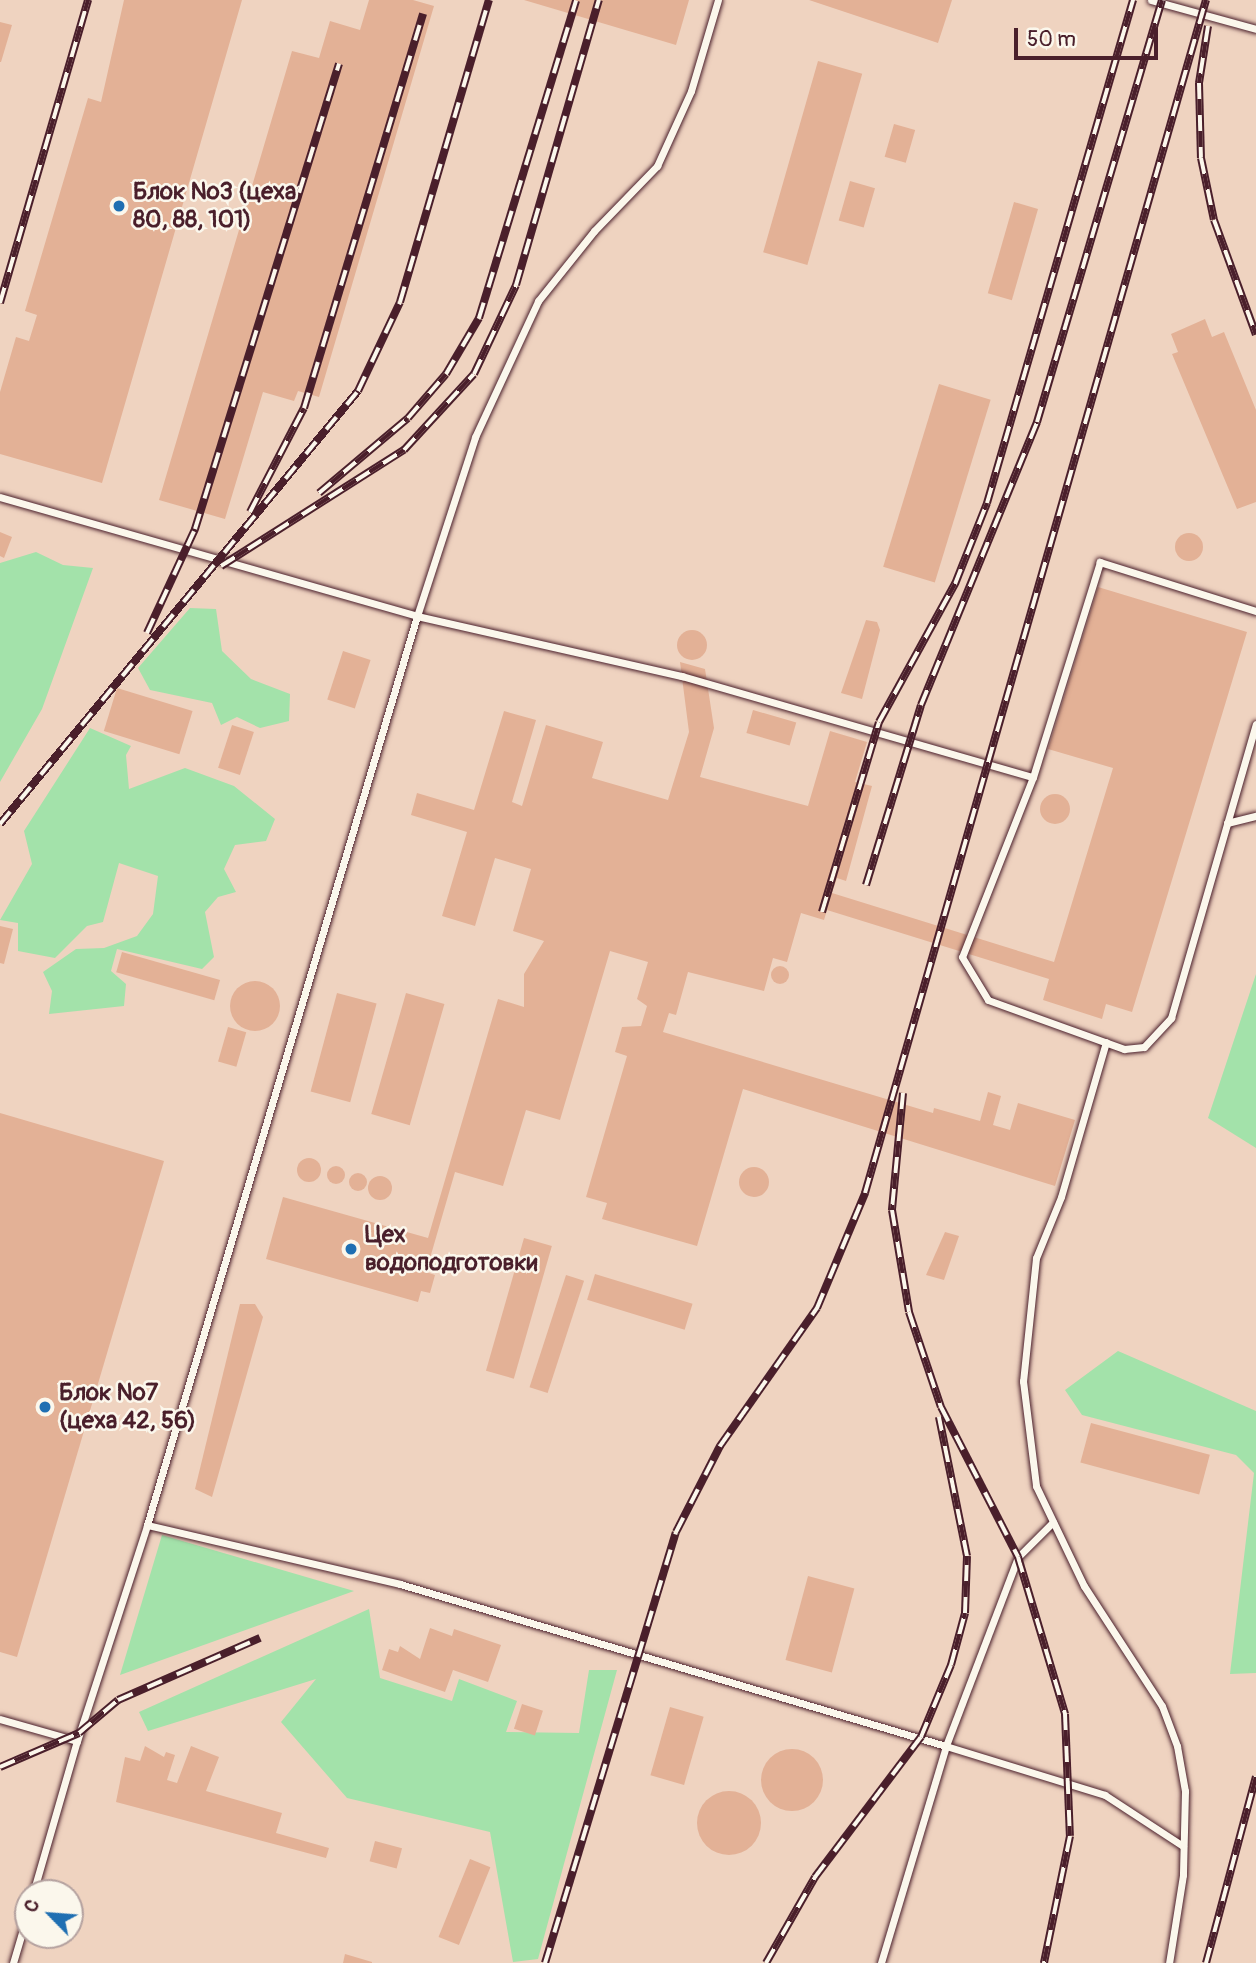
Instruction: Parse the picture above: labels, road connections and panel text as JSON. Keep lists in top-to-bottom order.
{
  "places": ["Блок №3 (цеха 80, 88, 101)", "Цех водоподготовки", "Блок №7 (цеха 42, 56)"],
  "scale_bar": "50 m",
  "north": "top left"
}
